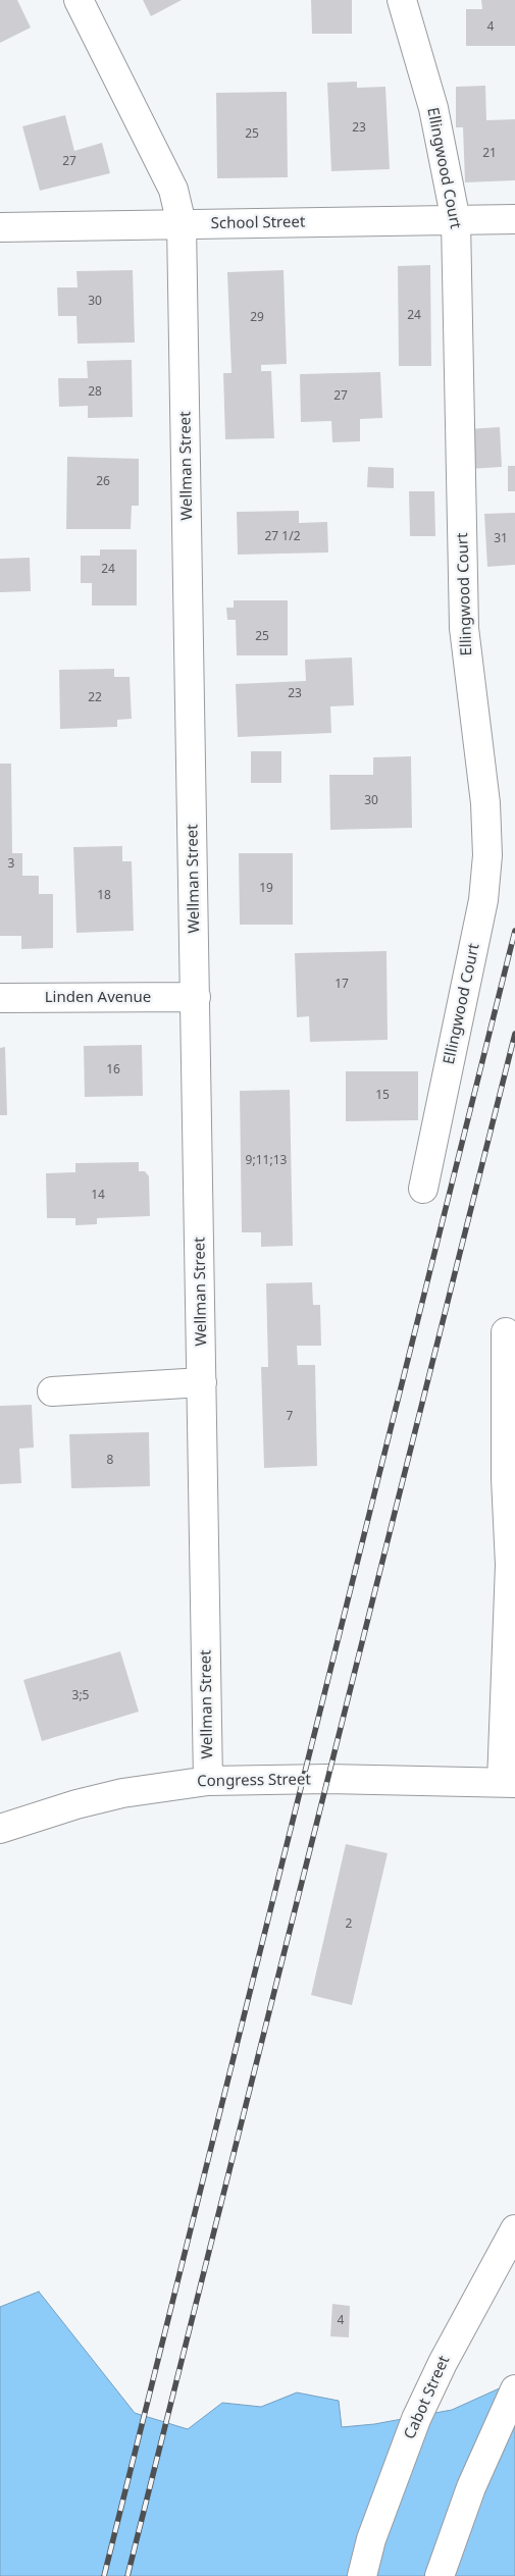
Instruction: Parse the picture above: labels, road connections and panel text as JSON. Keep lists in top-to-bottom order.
{
  "streets": {
    "main road": [
      "Ellingwood Court",
      "School Street",
      "Wellman Street",
      "Linden Avenue",
      "Congress Street",
      "Cabot Street"
    ]
  },
  "crossings": [
    ["Ellingwood Court", "School Street"],
    ["School Street", "Wellman Street"],
    ["Wellman Street", "Linden Avenue"],
    ["Wellman Street", "Congress Street"]
  ],
  "house_numbers": [
    "4",
    "23",
    "25",
    "21",
    "27",
    "30",
    "24",
    "29",
    "28",
    "27",
    "26",
    "27 1/2",
    "31",
    "24",
    "25",
    "23",
    "22",
    "30",
    "3",
    "19",
    "18",
    "17",
    "16",
    "15",
    "9;11;13",
    "14",
    "7",
    "8",
    "3;5",
    "2",
    "4"
  ]
}
